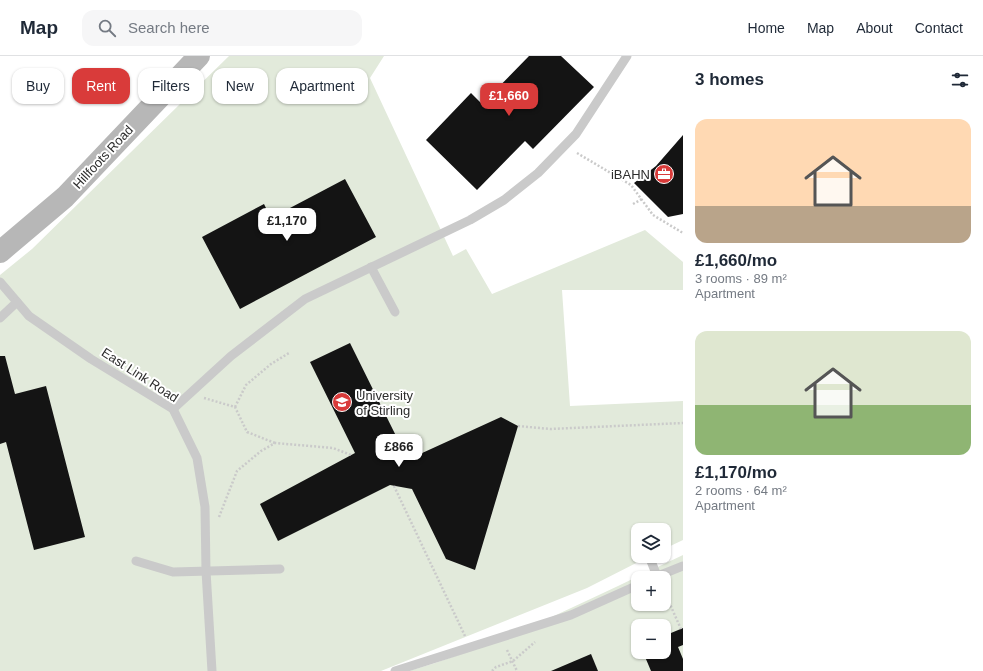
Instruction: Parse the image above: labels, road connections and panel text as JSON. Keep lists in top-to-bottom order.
{
  "streets": {
    "main road": ["Hillfoots Road"],
    "lane": ["East Link Road"]
  },
  "places": {
    "office": ["iBAHN"],
    "school or university": ["University of Stirling"]
  },
  "page": {
    "header": "Map",
    "search": "Search here",
    "nav": [
      "Home",
      "Map",
      "About",
      "Contact"
    ],
    "heading": "3 homes",
    "chip": [
      "Buy",
      "Rent",
      "Filters",
      "New",
      "Apartment"
    ],
    "price": ["£1,660", "£1,170", "£866"],
    "list": [
      {
        "name": "£1,660/mo",
        "note": "3 rooms · 89 m² · Apartment"
      },
      {
        "name": "£1,170/mo",
        "note": "2 rooms · 64 m² · Apartment"
      }
    ],
    "map_buttons": ["+", "−"]
  }
}
